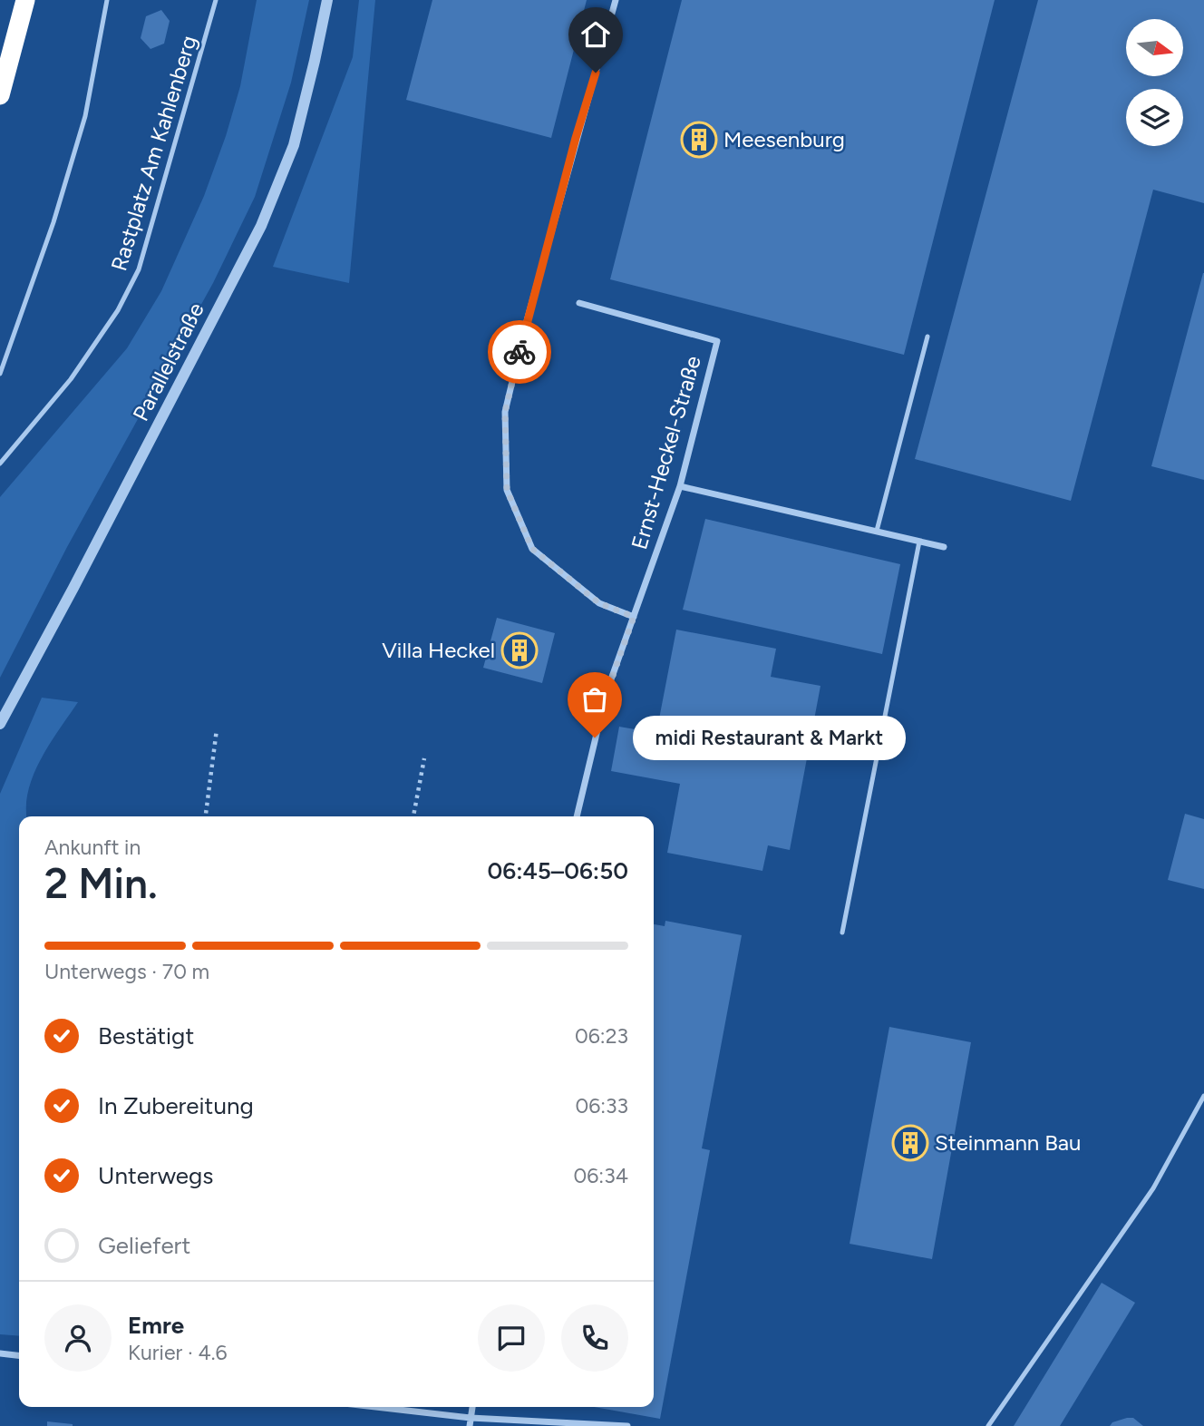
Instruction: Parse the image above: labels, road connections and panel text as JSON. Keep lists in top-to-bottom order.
{
  "streets": {
    "street": ["Parallelstraße", "Ernst-Heckel-Straße"],
    "lane": ["Rastplatz Am Kahlenberg"]
  },
  "places": {
    "building": ["Meesenburg", "Villa Heckel", "Steinmann Bau"],
    "other": ["midi Restaurant & Markt"]
  },
  "north": "right",
  "page": {
    "bubble": "midi Restaurant & Markt",
    "heading": ["2 Min.", "Ankunft in", "06:45–06:50"],
    "panel": ["Emre", "Kurier · 4.6"],
    "bar": "Unterwegs · 70 m",
    "list": [
      ["Bestätigt", "06:23"],
      ["In Zubereitung", "06:33"],
      ["Unterwegs", "06:34"],
      "Geliefert"
    ]
  }
}
